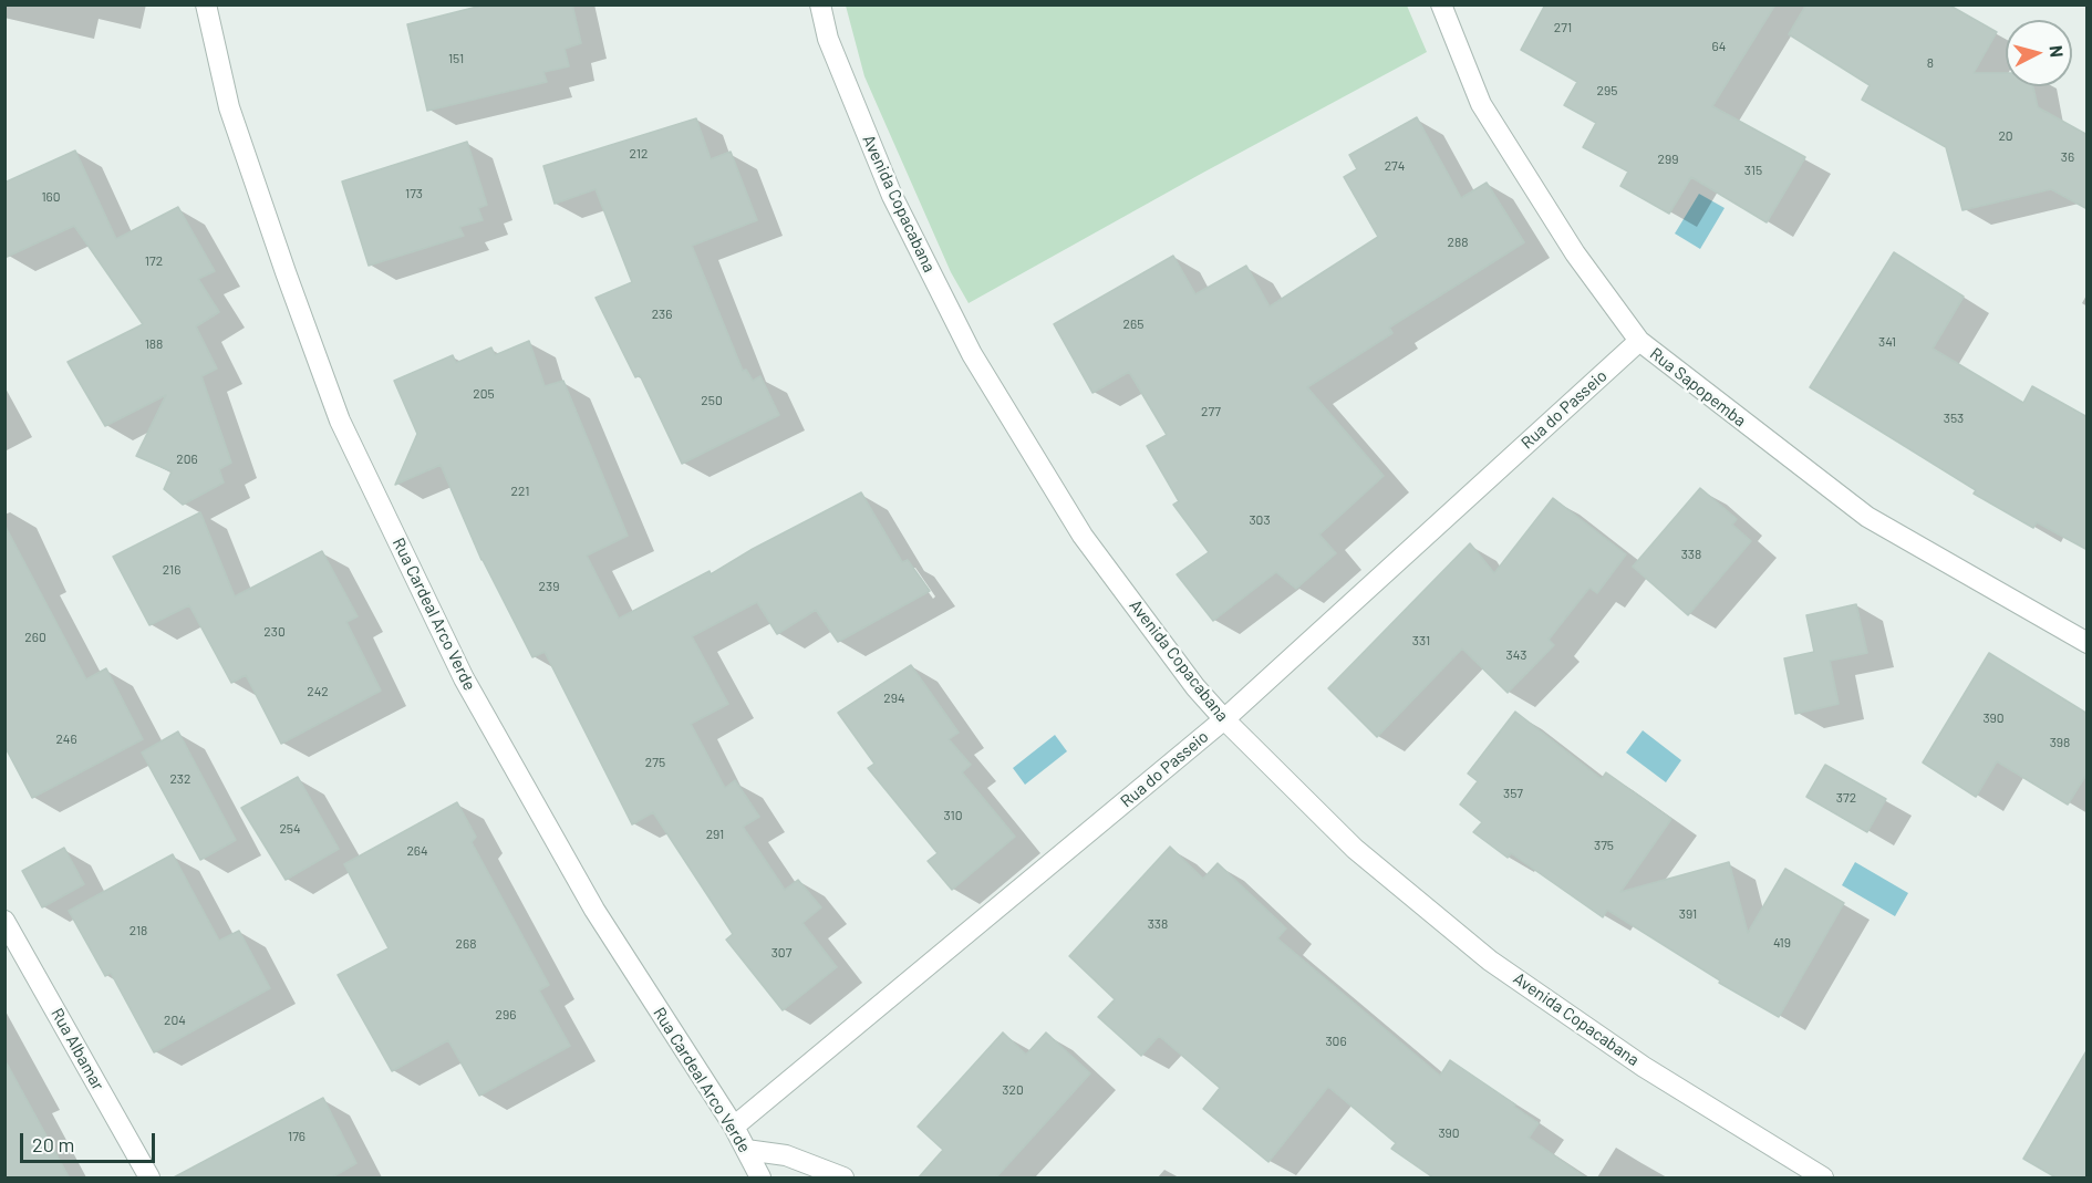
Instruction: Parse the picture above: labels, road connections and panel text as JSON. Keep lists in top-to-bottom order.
{
  "streets": {
    "street": [
      "Avenida Copacabana",
      "Rua Sapopemba",
      "Rua do Passeio",
      "Rua Cardeal Arco Verde",
      "Rua Albamar"
    ]
  },
  "crossings": [
    ["Avenida Copacabana", "Rua do Passeio"],
    ["Rua Sapopemba", "Rua do Passeio"],
    ["Rua do Passeio", "Rua Cardeal Arco Verde"]
  ],
  "house_numbers": [
    "271",
    "64",
    "151",
    "8",
    "295",
    "20",
    "212",
    "36",
    "299",
    "274",
    "315",
    "173",
    "160",
    "288",
    "172",
    "236",
    "265",
    "341",
    "188",
    "205",
    "250",
    "277",
    "353",
    "206",
    "221",
    "303",
    "338",
    "216",
    "239",
    "230",
    "260",
    "331",
    "343",
    "242",
    "294",
    "390",
    "246",
    "398",
    "275",
    "232",
    "357",
    "372",
    "310",
    "254",
    "291",
    "375",
    "264",
    "391",
    "338",
    "218",
    "419",
    "268",
    "307",
    "296",
    "204",
    "306",
    "320",
    "390",
    "176"
  ],
  "scale_bar": "20 m",
  "north": "right"
}
